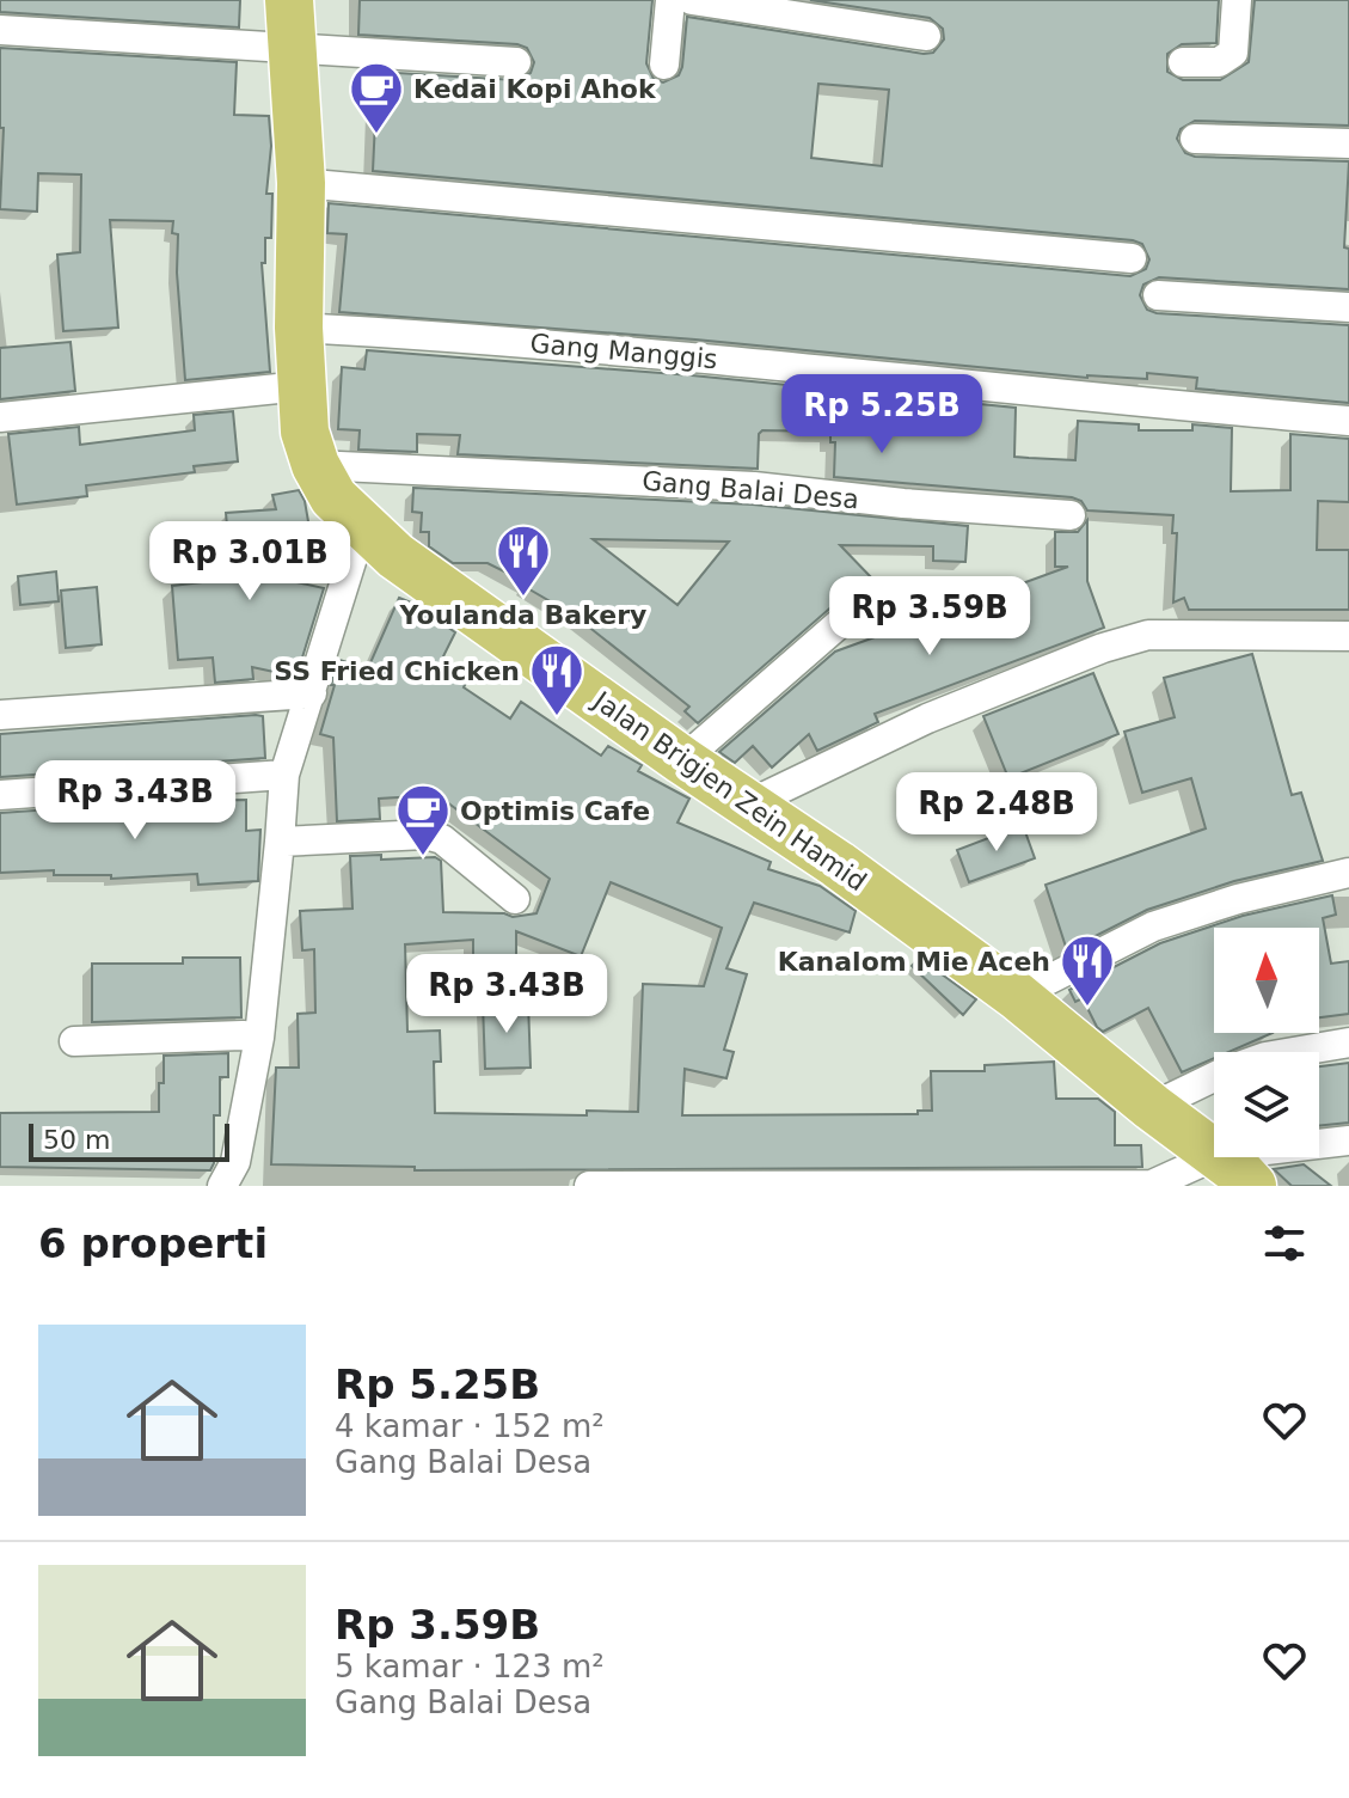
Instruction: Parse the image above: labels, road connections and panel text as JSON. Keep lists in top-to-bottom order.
{
  "streets": {
    "main road": ["Jalan Brigjen Zein Hamid"],
    "street": ["Gang Manggis", "Gang Balai Desa"]
  },
  "crossings": [
    ["Gang Manggis", "Jalan Brigjen Zein Hamid"],
    ["Gang Balai Desa", "Jalan Brigjen Zein Hamid"]
  ],
  "places": {
    "cafe": ["Kedai Kopi Ahok", "Optimis Cafe"],
    "restaurant": ["Youlanda Bakery", "SS Fried Chicken", "Kanalom Mie Aceh"]
  },
  "scale_bar": "50 m",
  "north": "top",
  "page": {
    "price": [
      "Rp 5.25B",
      "Rp 3.01B",
      "Rp 3.59B",
      "Rp 3.43B",
      "Rp 2.48B",
      "Rp 3.43B"
    ],
    "scale": "50 m",
    "heading": "6 properti",
    "list": [
      {
        "name": "Rp 5.25B",
        "note": "4 kamar · 152 m² · Gang Balai Desa"
      },
      {
        "name": "Rp 3.59B",
        "note": "5 kamar · 123 m² · Gang Balai Desa"
      }
    ]
  }
}
